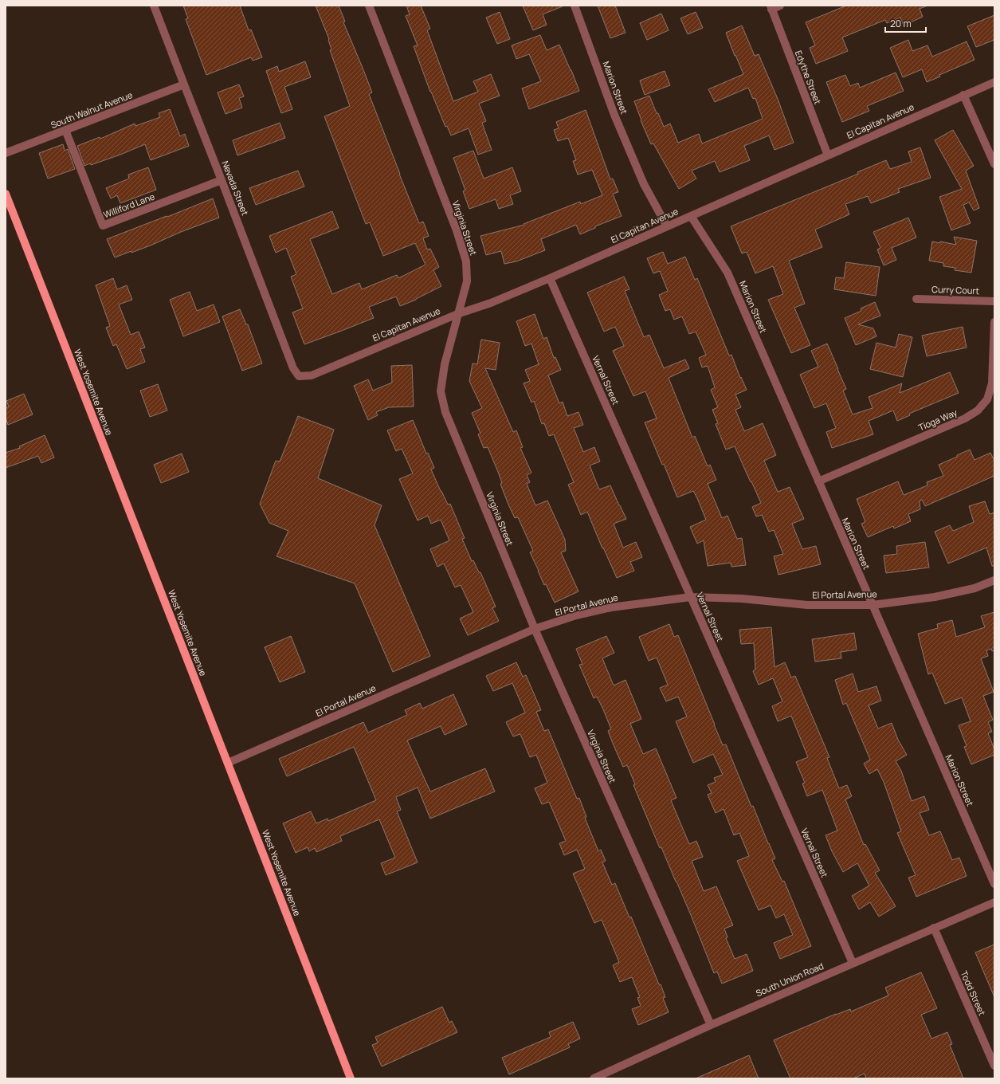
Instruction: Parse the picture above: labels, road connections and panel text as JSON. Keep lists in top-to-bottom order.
{
  "streets": {
    "main road": ["West Yosemite Avenue"],
    "street": [
      "Edythe Street",
      "Marion Street",
      "South Walnut Avenue",
      "El Capitan Avenue",
      "Nevada Street",
      "Williford Lane",
      "Virginia Street",
      "Curry Court",
      "Vernal Street",
      "Tioga Way",
      "El Portal Avenue",
      "South Union Road",
      "Todd Street"
    ]
  },
  "crossings": [
    ["Edythe Street", "El Capitan Avenue"],
    ["Marion Street", "El Capitan Avenue"],
    ["Marion Street", "Tioga Way"],
    ["Marion Street", "El Portal Avenue"],
    ["South Walnut Avenue", "Nevada Street"],
    ["South Walnut Avenue", "Williford Lane"],
    ["El Capitan Avenue", "Nevada Street"],
    ["El Capitan Avenue", "Virginia Street"],
    ["El Capitan Avenue", "Vernal Street"],
    ["Nevada Street", "Williford Lane"],
    ["Virginia Street", "El Portal Avenue"],
    ["Virginia Street", "South Union Road"],
    ["Vernal Street", "El Portal Avenue"],
    ["Vernal Street", "South Union Road"],
    ["West Yosemite Avenue", "El Portal Avenue"],
    ["South Union Road", "Todd Street"]
  ],
  "scale_bar": "20 m"
}
